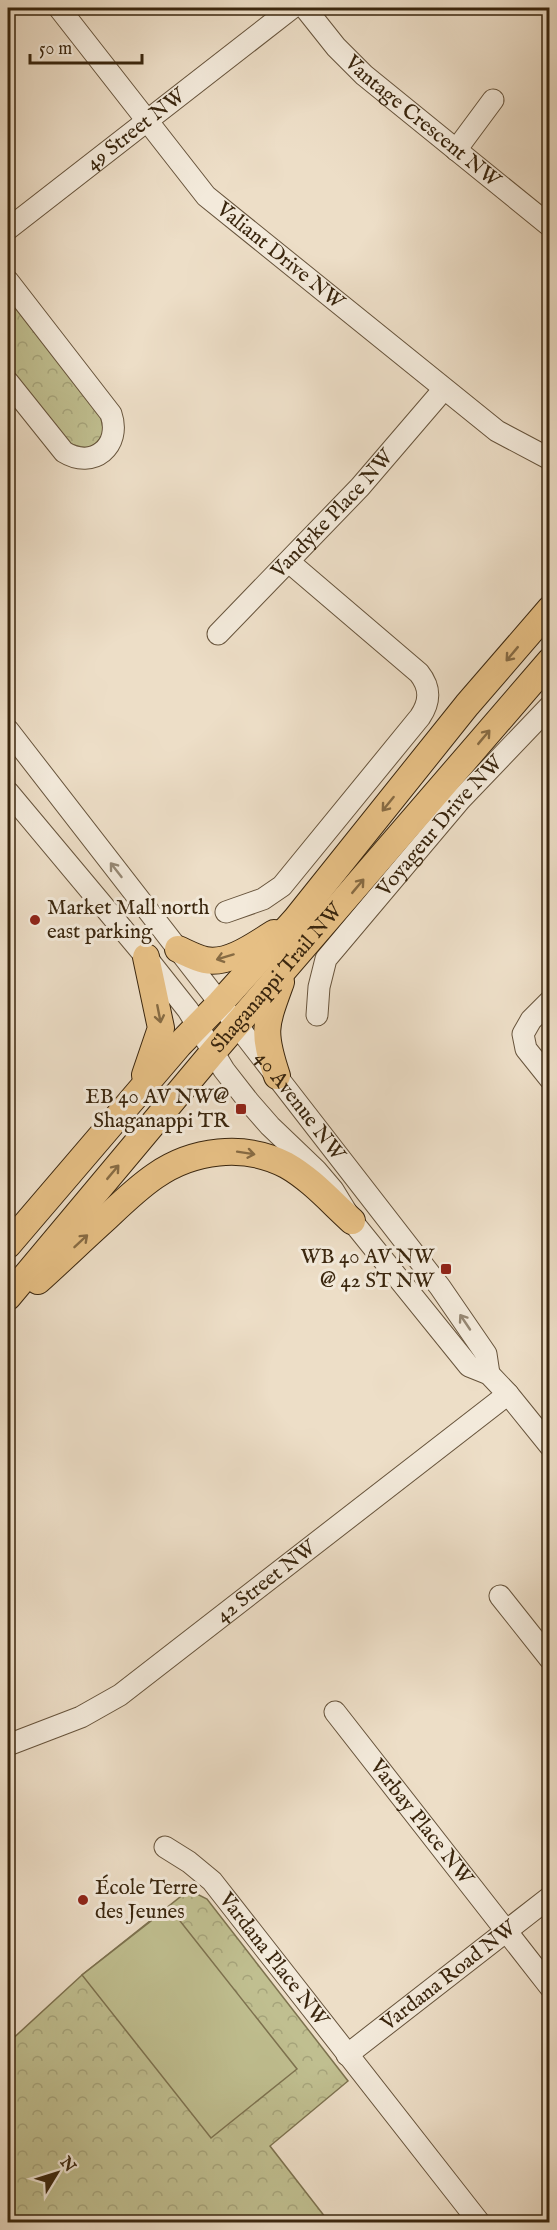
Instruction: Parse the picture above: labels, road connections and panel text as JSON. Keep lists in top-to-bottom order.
{
  "streets": {
    "main road": ["Shaganappi Trail NW"],
    "street": [
      "Vantage Crescent NW",
      "49 Street NW",
      "Valiant Drive NW",
      "Vandyke Place NW",
      "Voyageur Drive NW",
      "40 Avenue NW",
      "42 Street NW",
      "Varbay Place NW",
      "Vardana Place NW",
      "Vardana Road NW"
    ]
  },
  "crossings": [
    ["49 Street NW", "Valiant Drive NW"],
    ["Valiant Drive NW", "Vandyke Place NW"],
    ["Shaganappi Trail NW", "40 Avenue NW"],
    ["40 Avenue NW", "42 Street NW"],
    ["Varbay Place NW", "Vardana Road NW"],
    ["Vardana Place NW", "Vardana Road NW"]
  ],
  "places": {
    "other": ["Market Mall north east parking", "École Terre des Jeunes"],
    "transit": ["EB 40 AV NW@ Shaganappi TR", "WB 40 AV NW @ 42 ST NW"]
  },
  "scale_bar": "50 m",
  "north": "top right"
}
